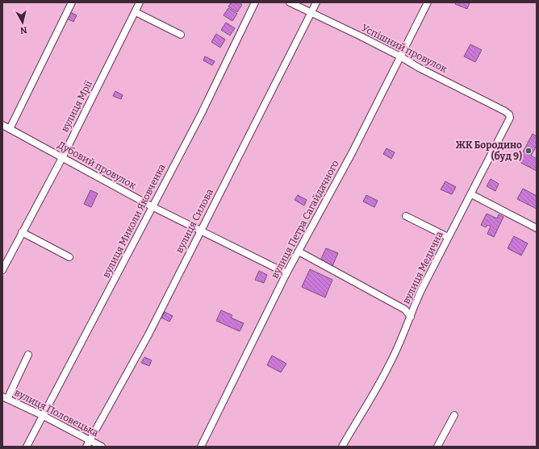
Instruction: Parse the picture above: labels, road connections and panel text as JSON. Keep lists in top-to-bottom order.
{
  "streets": {
    "street": [
      "Успішний провулок",
      "вулиця Мрії",
      "Дубовий провулок",
      "вулиця Петра Сагайдачного",
      "вулиця Миколи Яковченка",
      "вулиця Силова",
      "вулиця Медична",
      "вулиця Половецька"
    ]
  },
  "crossings": [
    ["Успішний провулок", "вулиця Петра Сагайдачного"],
    ["Успішний провулок", "вулиця Силова"],
    ["Успішний провулок", "вулиця Медична"],
    ["вулиця Мрії", "Дубовий провулок"],
    ["Дубовий провулок", "вулиця Петра Сагайдачного"],
    ["Дубовий провулок", "вулиця Миколи Яковченка"],
    ["Дубовий провулок", "вулиця Силова"],
    ["вулиця Миколи Яковченка", "вулиця Половецька"],
    ["вулиця Силова", "вулиця Половецька"]
  ],
  "places": ["ЖК Бородино (буд 9)"],
  "north": "bottom"
}
